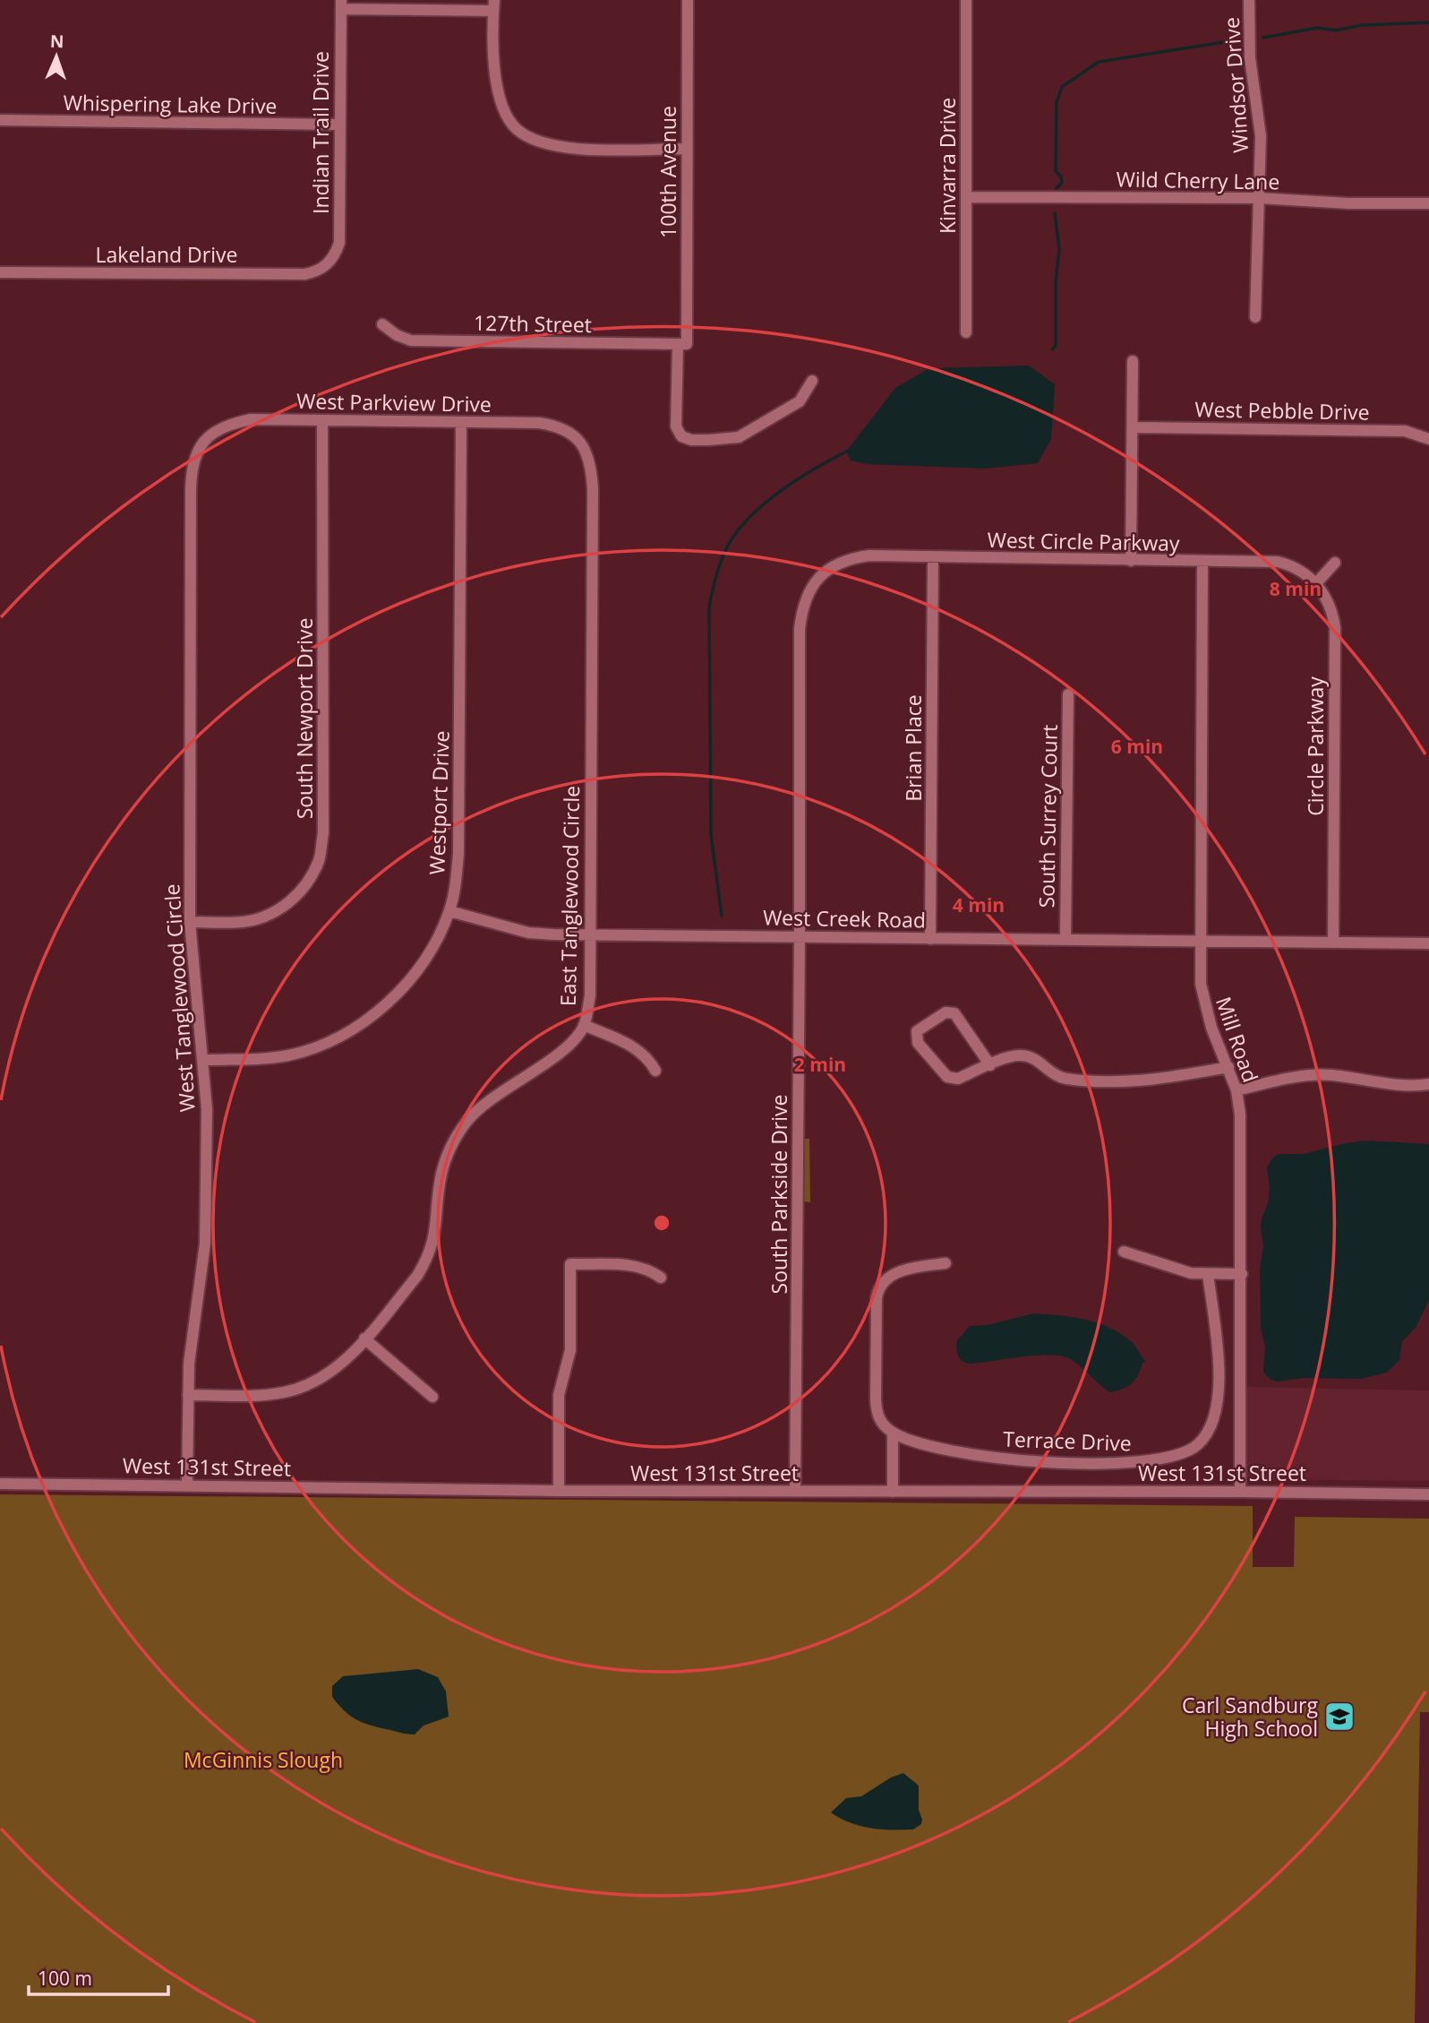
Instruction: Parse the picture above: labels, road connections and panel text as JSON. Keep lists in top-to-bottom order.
{
  "streets": {
    "street": [
      "Windsor Drive",
      "Whispering Lake Drive",
      "Indian Trail Drive",
      "Kinvarra Drive",
      "100th Avenue",
      "Wild Cherry Lane",
      "Lakeland Drive",
      "127th Street",
      "West Parkview Drive",
      "West Pebble Drive",
      "West Circle Parkway",
      "South Newport Drive",
      "Circle Parkway",
      "Brian Place",
      "Westport Drive",
      "South Surrey Court",
      "East Tanglewood Circle",
      "West Creek Road",
      "West Tanglewood Circle",
      "Mill Road",
      "South Parkside Drive",
      "Terrace Drive",
      "West 131st Street"
    ]
  },
  "crossings": [
    ["Windsor Drive", "Wild Cherry Lane"],
    ["Whispering Lake Drive", "Indian Trail Drive"],
    ["Indian Trail Drive", "Lakeland Drive"],
    ["Kinvarra Drive", "Wild Cherry Lane"],
    ["100th Avenue", "127th Street"],
    ["West Parkview Drive", "South Newport Drive"],
    ["West Parkview Drive", "Westport Drive"],
    ["West Parkview Drive", "East Tanglewood Circle"],
    ["West Parkview Drive", "West Tanglewood Circle"],
    ["West Circle Parkway", "Circle Parkway"],
    ["West Circle Parkway", "Brian Place"],
    ["West Circle Parkway", "Mill Road"],
    ["West Circle Parkway", "South Parkside Drive"],
    ["South Newport Drive", "West Tanglewood Circle"],
    ["Circle Parkway", "West Creek Road"],
    ["Brian Place", "West Creek Road"],
    ["Westport Drive", "West Creek Road"],
    ["Westport Drive", "West Tanglewood Circle"],
    ["South Surrey Court", "West Creek Road"],
    ["East Tanglewood Circle", "West Creek Road"],
    ["East Tanglewood Circle", "West Tanglewood Circle"],
    ["West Creek Road", "Mill Road"],
    ["West Creek Road", "South Parkside Drive"],
    ["West Tanglewood Circle", "West 131st Street"],
    ["Mill Road", "West 131st Street"],
    ["South Parkside Drive", "West 131st Street"]
  ],
  "parks": ["McGinnis Slough"],
  "places": {
    "school or university": ["Carl Sandburg High School"]
  },
  "scale_bar": "100 m",
  "north": "top",
  "rings": [
    "8 min",
    "6 min",
    "4 min",
    "2 min"
  ]
}
